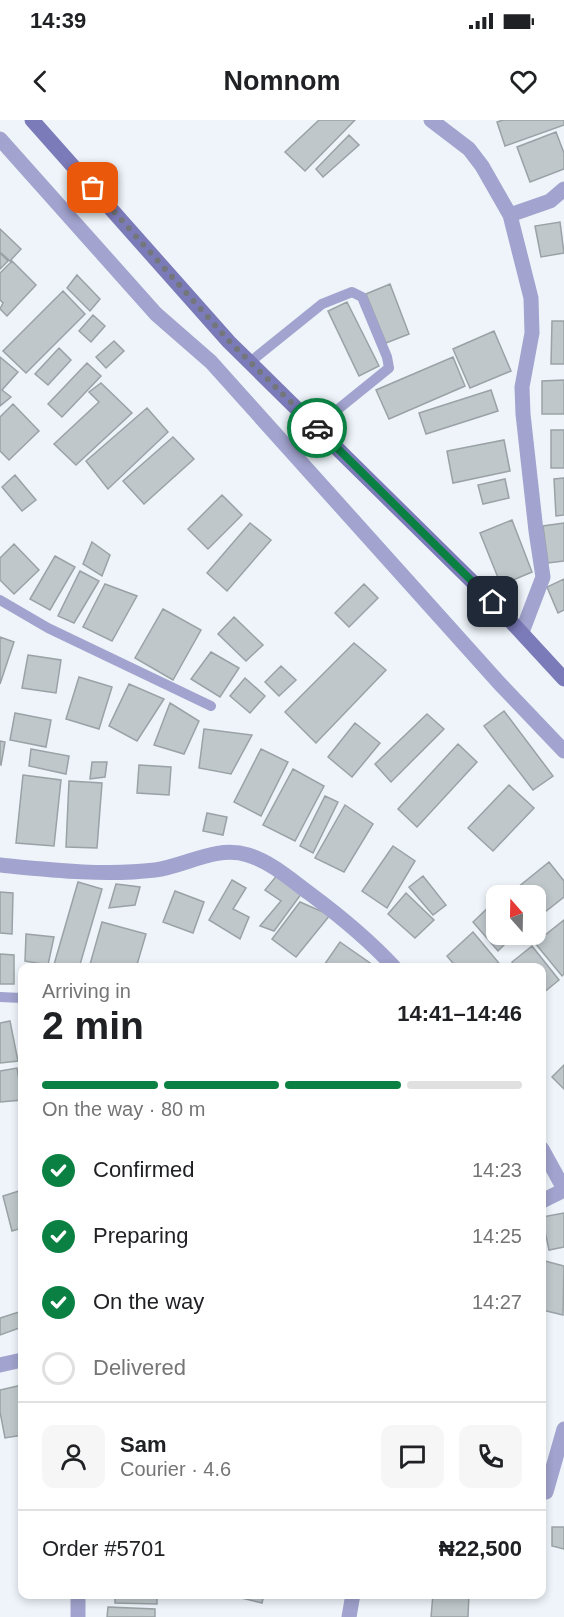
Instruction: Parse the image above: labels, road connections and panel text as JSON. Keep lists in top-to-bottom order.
{
  "north": "top",
  "page": {
    "status": "14:39",
    "header": "Nomnom",
    "heading": ["2 min", "Arriving in", "14:41–14:46"],
    "panel": [
      "Sam",
      "Courier · 4.6",
      "Order #5701",
      "₦22,500"
    ],
    "bar": "On the way · 80 m",
    "list": [
      ["Confirmed", "14:23"],
      ["Preparing", "14:25"],
      ["On the way", "14:27"],
      "Delivered"
    ]
  }
}
